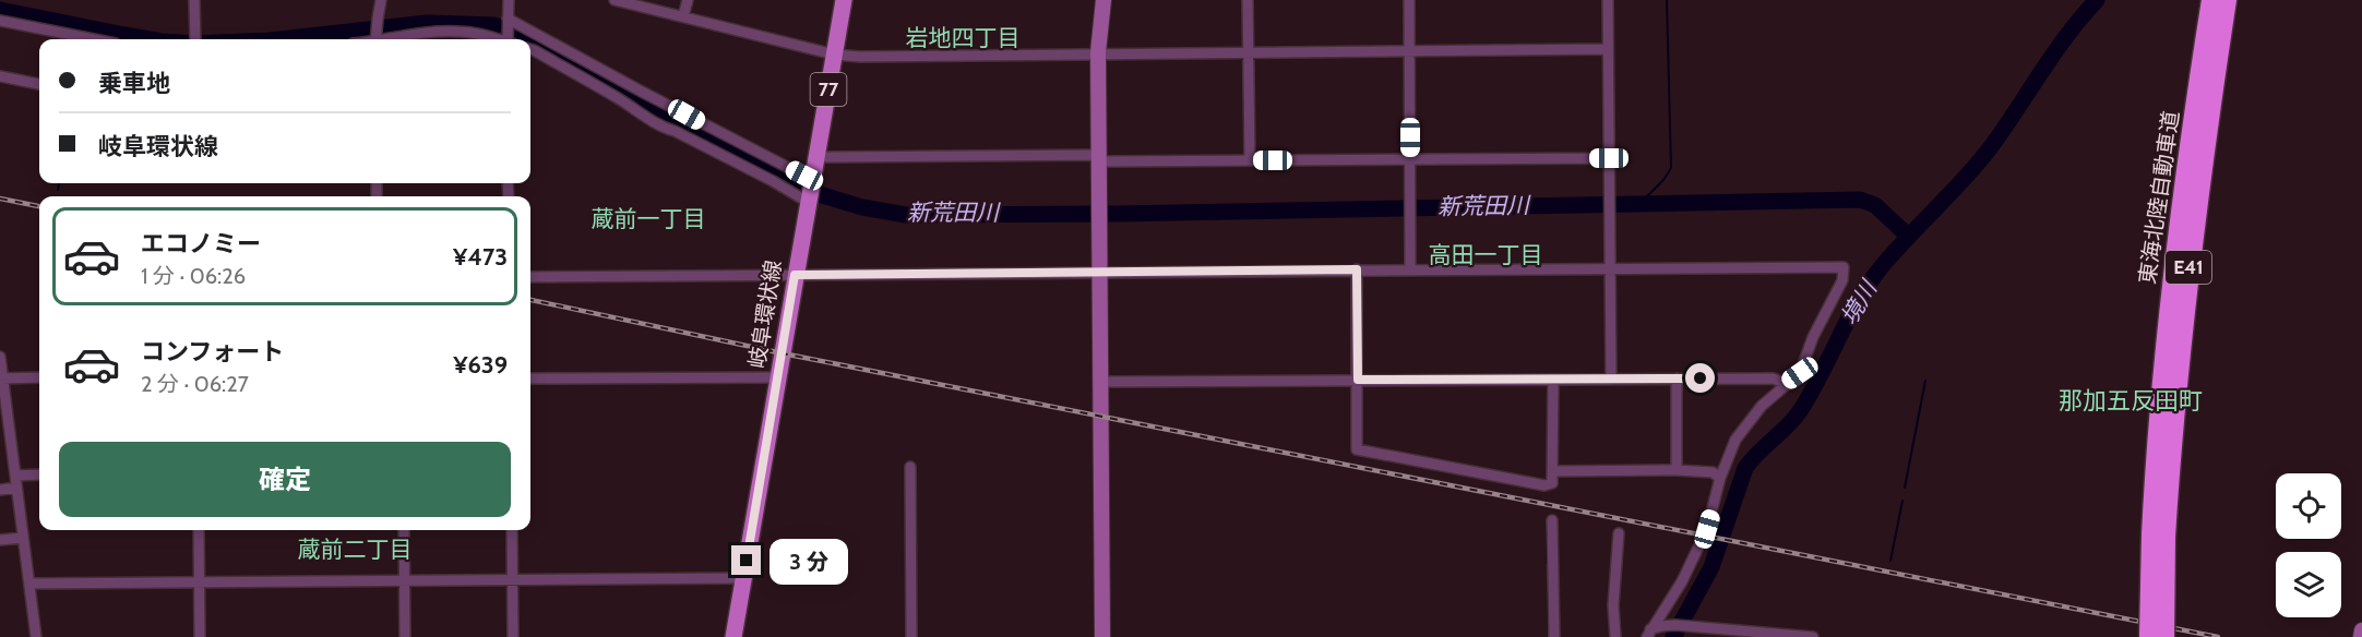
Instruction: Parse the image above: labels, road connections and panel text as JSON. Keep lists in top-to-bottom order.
{
  "streets": {
    "highway": ["東海北陸自動車道", "E41"],
    "main road": ["77", "岐阜環状線"]
  },
  "districts": [
    "岩地四丁目",
    "蔵前一丁目",
    "高田一丁目",
    "那加五反田町",
    "蔵前二丁目"
  ],
  "water": ["新荒田川", "境川"],
  "page": {
    "banner": ["乗車地", "岐阜環状線"],
    "list": [
      {
        "name": "エコノミー",
        "note": "1 分 · 06:26",
        "value": "¥473"
      },
      {
        "name": "コンフォート",
        "note": "2 分 · 06:27",
        "value": "¥639"
      }
    ],
    "buttons": "確定",
    "bubble": "3 分"
  }
}
